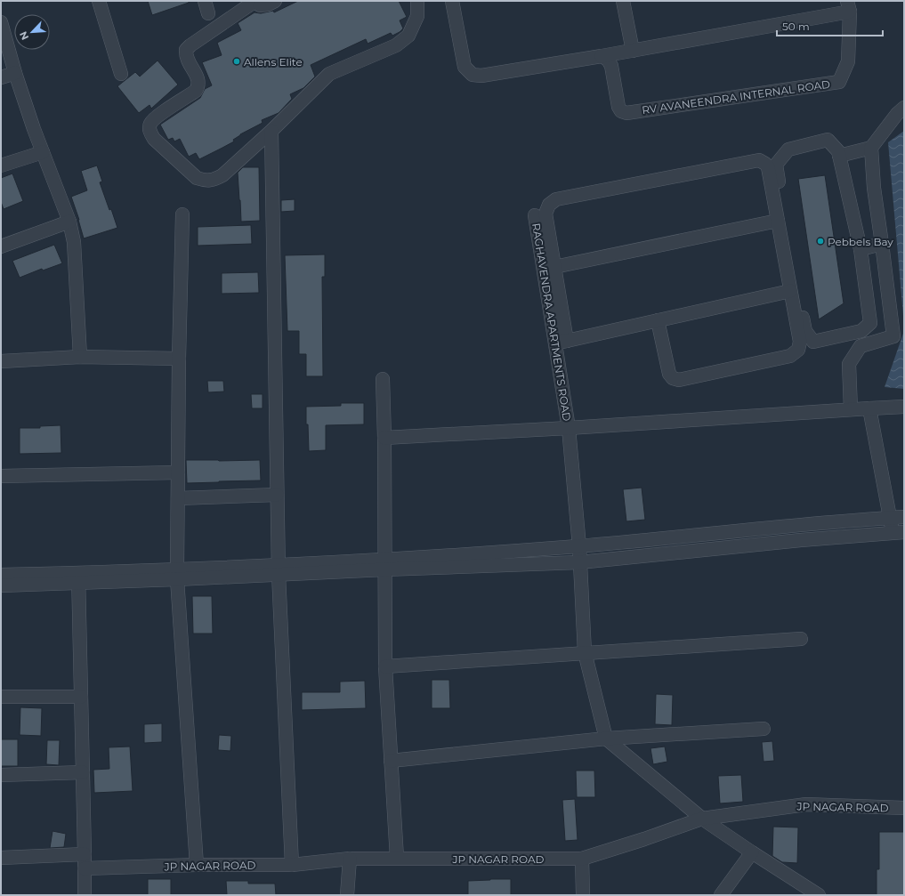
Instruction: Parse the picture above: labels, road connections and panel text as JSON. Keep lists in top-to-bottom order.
{
  "streets": {
    "street": ["RV AVANEENDRA INTERNAL ROAD", "RAGHAVENDRA APARTMENTS ROAD", "JP NAGAR ROAD"]
  },
  "places": ["Allens Elite", "Pebbels Bay"],
  "scale_bar": "50 m",
  "north": "bottom left"
}
